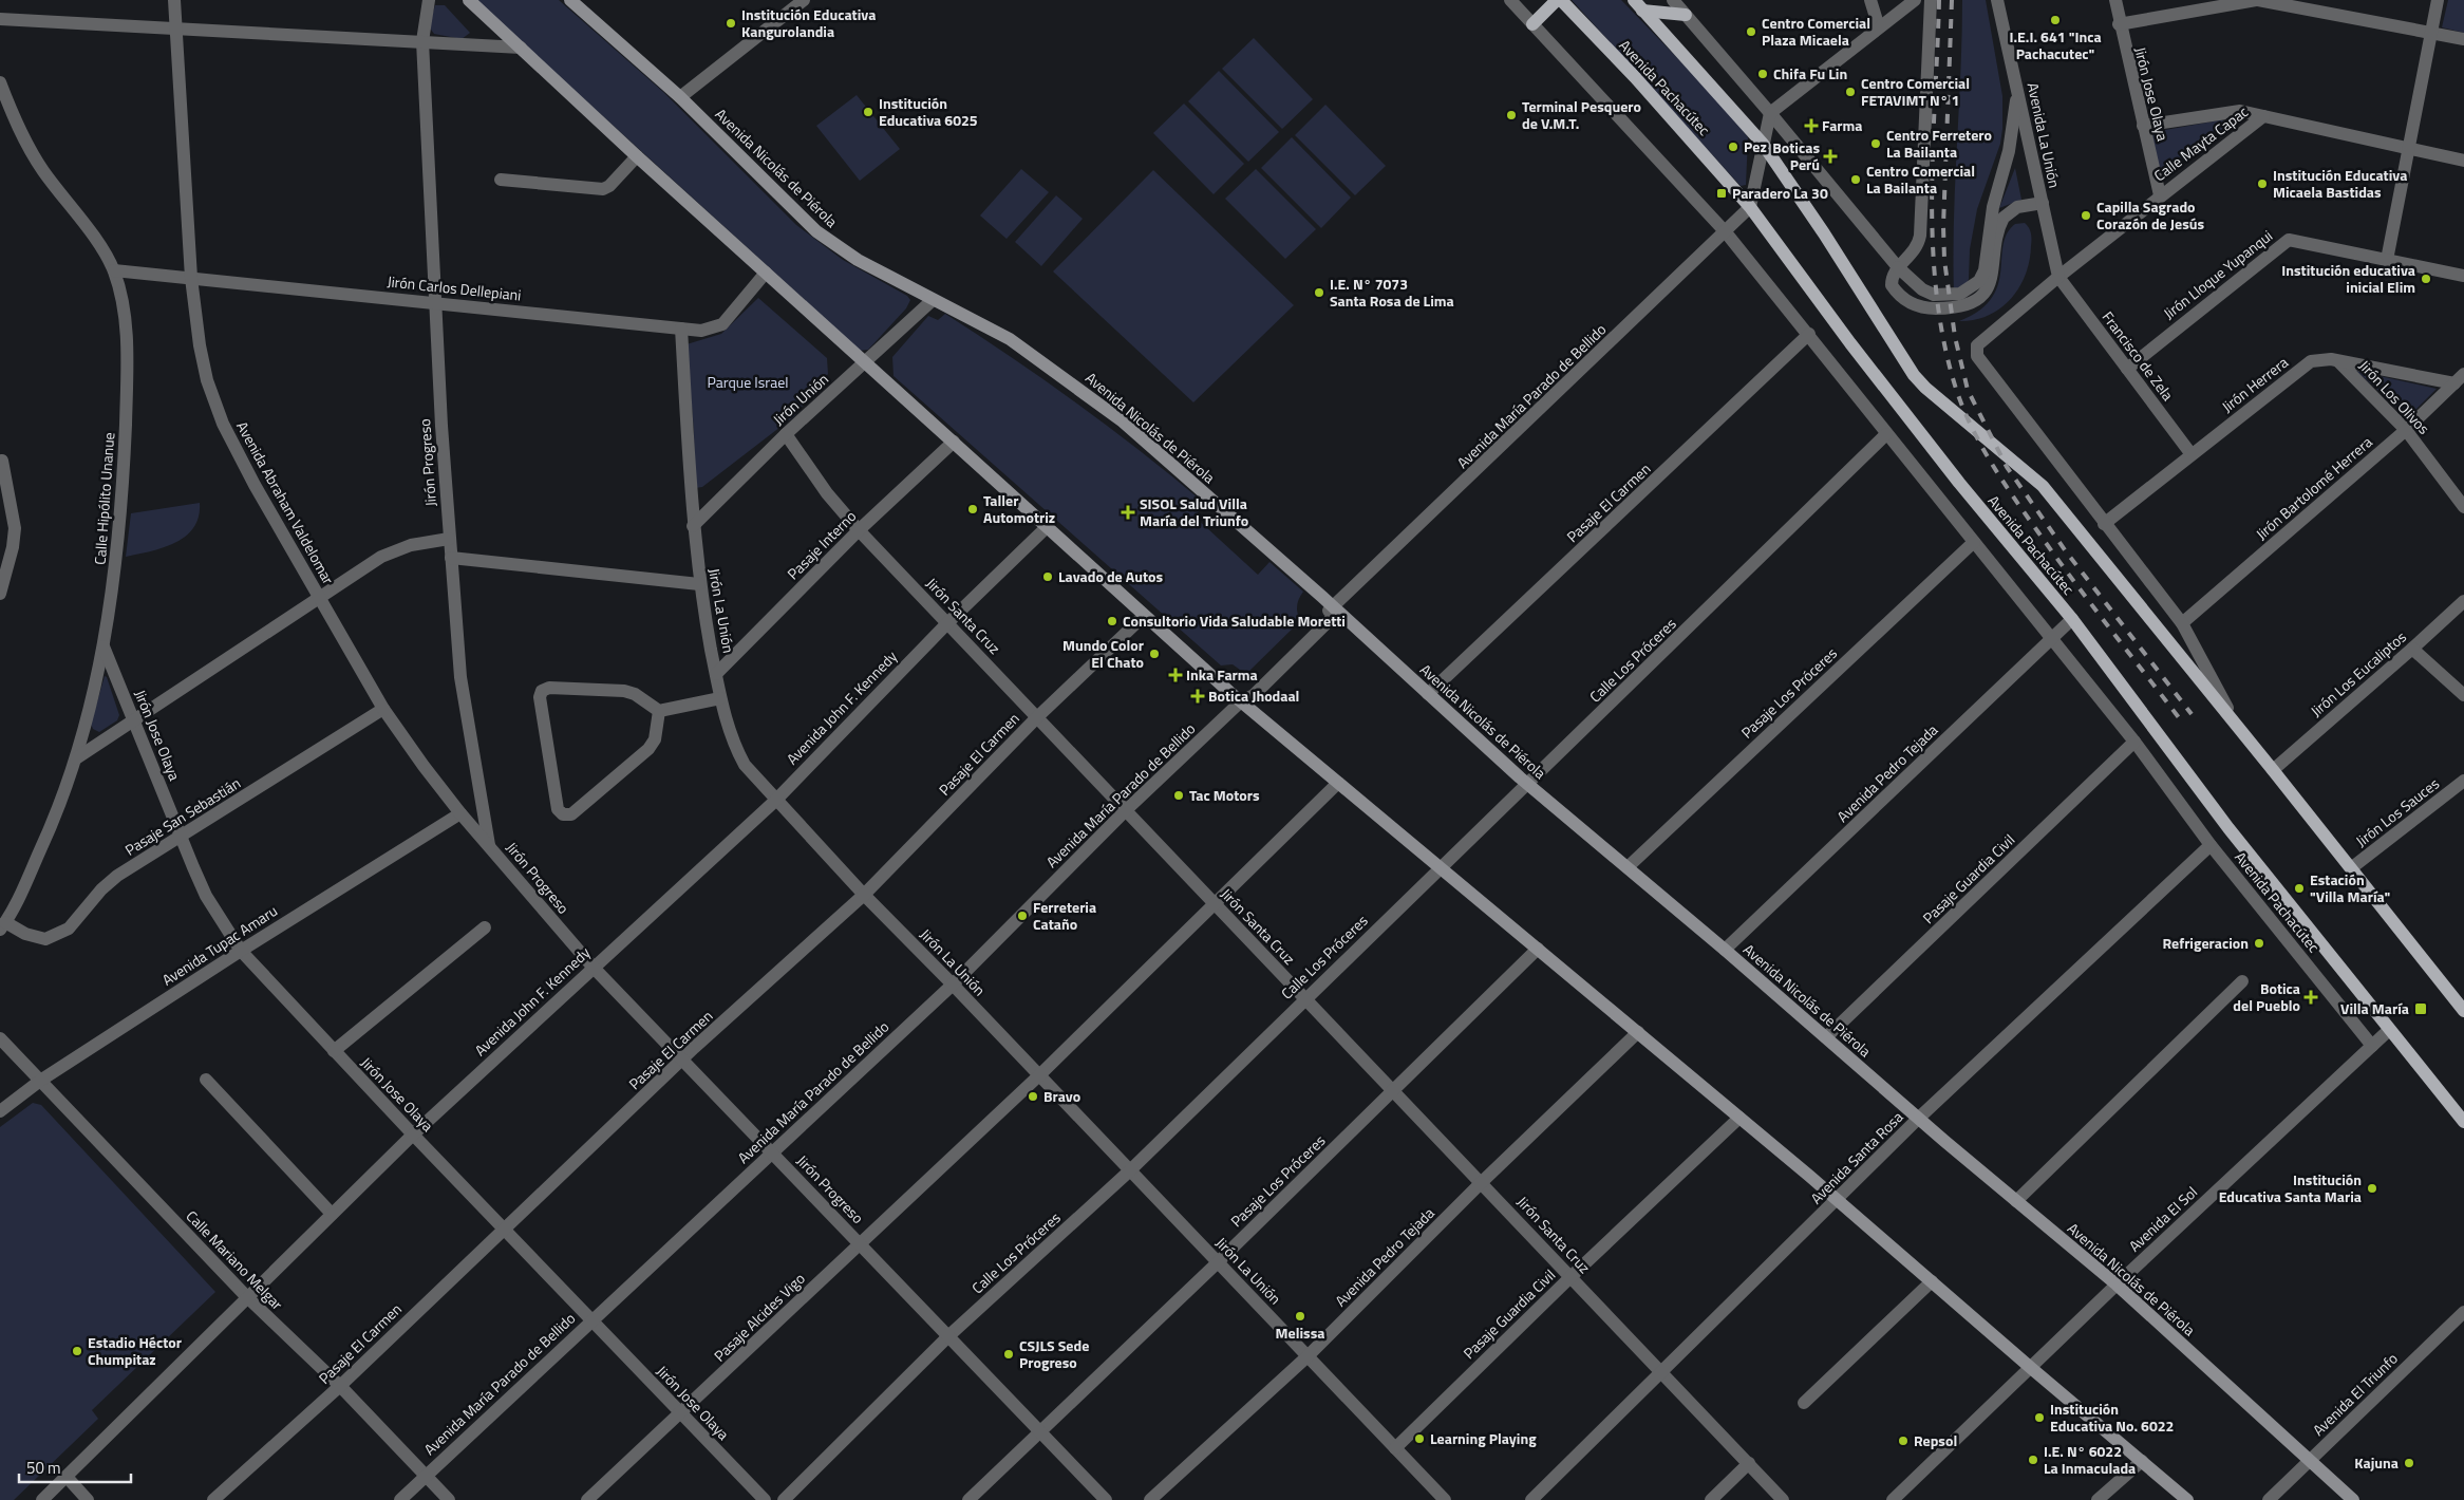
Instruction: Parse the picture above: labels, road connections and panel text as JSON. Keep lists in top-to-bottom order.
{
  "streets": {
    "main road": ["Avenida Pachacútec", "Avenida Nicolás de Piérola"],
    "street": [
      "Jirón Jose Olaya",
      "Avenida La Unión",
      "Calle Mayta Capac",
      "Jirón Lloque Yupanqui",
      "Jirón Carlos Dellepiani",
      "Francisco de Zela",
      "Jirón Herrera",
      "Avenida María Parado de Bellido",
      "Jirón Los Olivos",
      "Jirón Unión",
      "Jirón Progreso",
      "Jirón Bartolomé Herrera",
      "Calle Hipólito Unanue",
      "Avenida Abraham Valdelomar",
      "Pasaje El Carmen",
      "Pasaje Interno",
      "Jirón La Unión",
      "Jirón Santa Cruz",
      "Calle Los Próceres",
      "Jirón Los Eucaliptos",
      "Pasaje Los Próceres",
      "Avenida John F. Kennedy",
      "Avenida Pedro Tejada",
      "Jirón Los Sauces",
      "Pasaje San Sebastián",
      "Pasaje Guardia Civil",
      "Avenida Tupac Amaru",
      "Avenida Santa Rosa",
      "Avenida El Sol",
      "Calle Mariano Melgar",
      "Pasaje Alcides Vigo",
      "Avenida El Triunfo"
    ]
  },
  "crossings": [
    ["Avenida Pachacútec", "Avenida María Parado de Bellido"],
    ["Avenida Pachacútec", "Pasaje El Carmen"],
    ["Avenida Pachacútec", "Calle Los Próceres"],
    ["Avenida Pachacútec", "Pasaje Los Próceres"],
    ["Avenida Pachacútec", "Avenida Pedro Tejada"],
    ["Avenida Pachacútec", "Pasaje Guardia Civil"],
    ["Avenida Pachacútec", "Avenida Santa Rosa"],
    ["Avenida Pachacútec", "Avenida El Sol"],
    ["Jirón Jose Olaya", "Calle Mayta Capac"],
    ["Jirón Jose Olaya", "Avenida María Parado de Bellido"],
    ["Jirón Jose Olaya", "Calle Hipólito Unanue"],
    ["Jirón Jose Olaya", "Pasaje El Carmen"],
    ["Jirón Jose Olaya", "Avenida John F. Kennedy"],
    ["Jirón Jose Olaya", "Pasaje San Sebastián"],
    ["Jirón Jose Olaya", "Avenida Tupac Amaru"],
    ["Jirón Jose Olaya", "Pasaje Alcides Vigo"],
    ["Avenida La Unión", "Calle Mayta Capac"],
    ["Avenida La Unión", "Francisco de Zela"],
    ["Calle Mayta Capac", "Francisco de Zela"],
    ["Calle Mayta Capac", "Jirón Herrera"],
    ["Avenida Nicolás de Piérola", "Avenida María Parado de Bellido"],
    ["Avenida Nicolás de Piérola", "Jirón Unión"],
    ["Avenida Nicolás de Piérola", "Pasaje El Carmen"],
    ["Avenida Nicolás de Piérola", "Calle Los Próceres"],
    ["Avenida Nicolás de Piérola", "Pasaje Los Próceres"],
    ["Avenida Nicolás de Piérola", "Avenida Pedro Tejada"],
    ["Avenida Nicolás de Piérola", "Pasaje Guardia Civil"],
    ["Avenida Nicolás de Piérola", "Avenida Santa Rosa"],
    ["Avenida Nicolás de Piérola", "Avenida El Sol"],
    ["Avenida Nicolás de Piérola", "Avenida El Triunfo"],
    ["Jirón Lloque Yupanqui", "Francisco de Zela"],
    ["Jirón Carlos Dellepiani", "Jirón Progreso"],
    ["Jirón Carlos Dellepiani", "Calle Hipólito Unanue"],
    ["Jirón Carlos Dellepiani", "Avenida Abraham Valdelomar"],
    ["Jirón Carlos Dellepiani", "Jirón La Unión"],
    ["Francisco de Zela", "Jirón Herrera"],
    ["Jirón Herrera", "Jirón Los Olivos"],
    ["Jirón Herrera", "Jirón Bartolomé Herrera"],
    ["Avenida María Parado de Bellido", "Jirón Progreso"],
    ["Avenida María Parado de Bellido", "Jirón La Unión"],
    ["Avenida María Parado de Bellido", "Jirón Santa Cruz"],
    ["Avenida María Parado de Bellido", "Calle Mariano Melgar"],
    ["Jirón Los Olivos", "Jirón Bartolomé Herrera"],
    ["Jirón Unión", "Jirón La Unión"],
    ["Jirón Unión", "Jirón Santa Cruz"],
    ["Jirón Progreso", "Avenida Abraham Valdelomar"],
    ["Jirón Progreso", "Pasaje El Carmen"],
    ["Jirón Progreso", "Calle Los Próceres"],
    ["Jirón Progreso", "Pasaje Los Próceres"],
    ["Jirón Progreso", "Avenida John F. Kennedy"],
    ["Jirón Progreso", "Pasaje Alcides Vigo"],
    ["Calle Hipólito Unanue", "Pasaje San Sebastián"],
    ["Avenida Abraham Valdelomar", "Pasaje San Sebastián"],
    ["Avenida Abraham Valdelomar", "Avenida Tupac Amaru"],
    ["Pasaje El Carmen", "Jirón La Unión"],
    ["Pasaje El Carmen", "Jirón Santa Cruz"],
    ["Pasaje El Carmen", "Calle Mariano Melgar"],
    ["Pasaje Interno", "Jirón La Unión"],
    ["Pasaje Interno", "Jirón Santa Cruz"],
    ["Jirón La Unión", "Calle Los Próceres"],
    ["Jirón La Unión", "Pasaje Los Próceres"],
    ["Jirón La Unión", "Avenida John F. Kennedy"],
    ["Jirón La Unión", "Avenida Pedro Tejada"],
    ["Jirón La Unión", "Pasaje Guardia Civil"],
    ["Jirón Santa Cruz", "Calle Los Próceres"],
    ["Jirón Santa Cruz", "Pasaje Los Próceres"],
    ["Jirón Santa Cruz", "Avenida John F. Kennedy"],
    ["Jirón Santa Cruz", "Avenida Pedro Tejada"],
    ["Jirón Santa Cruz", "Pasaje Guardia Civil"],
    ["Jirón Santa Cruz", "Avenida Santa Rosa"],
    ["Avenida John F. Kennedy", "Calle Mariano Melgar"],
    ["Avenida Tupac Amaru", "Calle Mariano Melgar"]
  ],
  "parks": ["Parque Israel"],
  "places": {
    "other": [
      "I.E.I. 641 \"Inca Pachacutec\"",
      "Institución Educativa Kangurolandia",
      "Centro Comercial Plaza Micaela",
      "Chifa Fu Lin",
      "Centro Comercial FETAVIMT N° 1",
      "Institución Educativa 6025",
      "Terminal Pesquero de V.M.T.",
      "Centro Ferretero La Bailanta",
      "Pez",
      "Centro Comercial La Bailanta",
      "Institución Educativa Micaela Bastidas",
      "Capilla Sagrado Corazón de Jesús",
      "Institución educativa inicial Elim",
      "I.E. N° 7073 Santa Rosa de Lima",
      "Taller Automotriz",
      "Lavado de Autos",
      "Consultorio Vida Saludable Moretti",
      "Mundo Color El Chato",
      "Tac Motors",
      "Estación \"Villa María\"",
      "Ferreteria Cataño",
      "Refrigeracion",
      "Bravo",
      "Institución Educativa Santa Maria",
      "Melissa",
      "Estadio Héctor Chumpitaz",
      "CSJLS Sede Progreso",
      "Institución Educativa No. 6022",
      "Learning Playing",
      "Repsol",
      "I.E. N° 6022 La Inmaculada",
      "Kajuna"
    ],
    "health": [
      "Farma",
      "Boticas Perú",
      "SISOL Salud Villa María del Triunfo",
      "Inka Farma",
      "Botica Jhodaal",
      "Botica del Pueblo"
    ],
    "transit": ["Paradero La 30", "Villa María"]
  },
  "scale_bar": "50 m"
}
